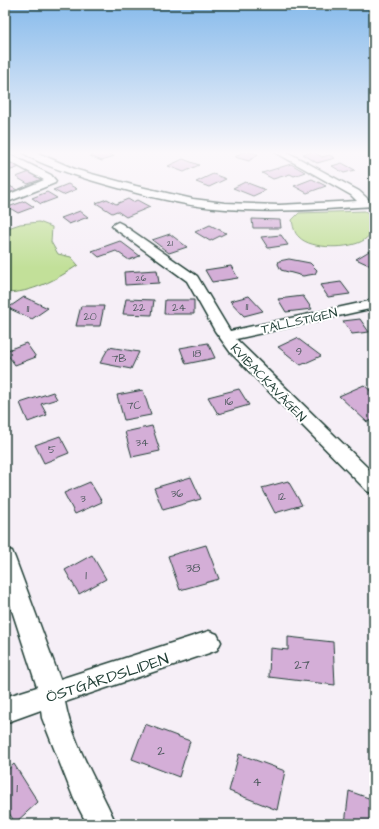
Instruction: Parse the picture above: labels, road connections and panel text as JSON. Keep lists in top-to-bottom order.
{
  "streets": {
    "street": ["TALLSTIGEN", "KVIBACKAVÄGEN", "ÖSTGÅRDSLIDEN"]
  },
  "crossings": [
    ["TALLSTIGEN", "KVIBACKAVÄGEN"]
  ],
  "house_numbers": [
    "21",
    "26",
    "11",
    "22",
    "24",
    "11",
    "20",
    "9",
    "18",
    "7B",
    "16",
    "7C",
    "34",
    "5",
    "36",
    "12",
    "3",
    "38",
    "1",
    "27",
    "2",
    "4",
    "1"
  ]
}
